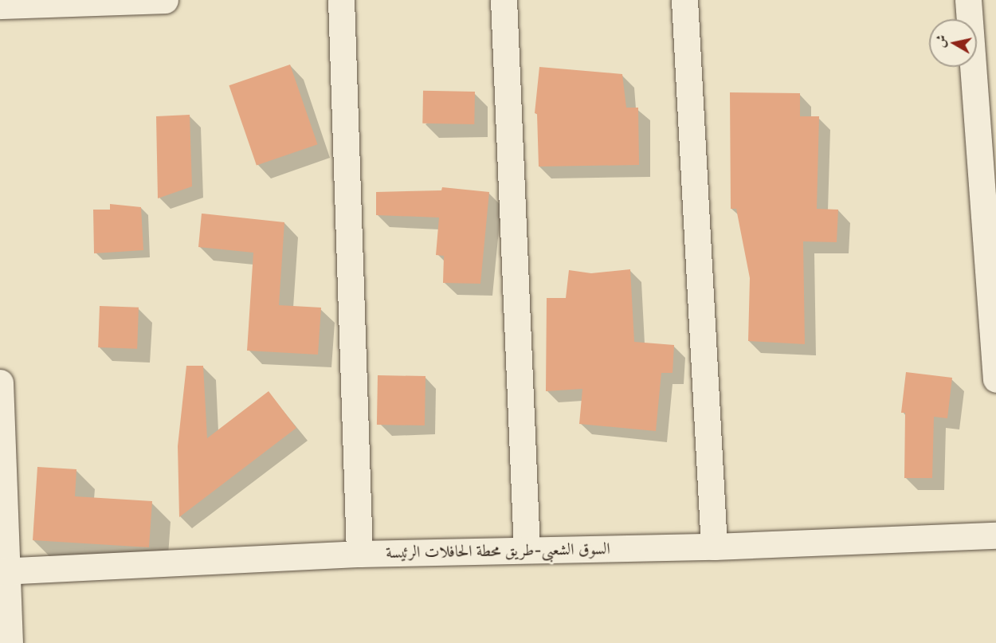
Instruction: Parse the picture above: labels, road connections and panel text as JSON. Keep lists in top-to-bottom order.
{
  "streets": {
    "street": ["السوق الشعبى-طريق محطة الحافلات الرئيسة"]
  },
  "north": "left"
}
